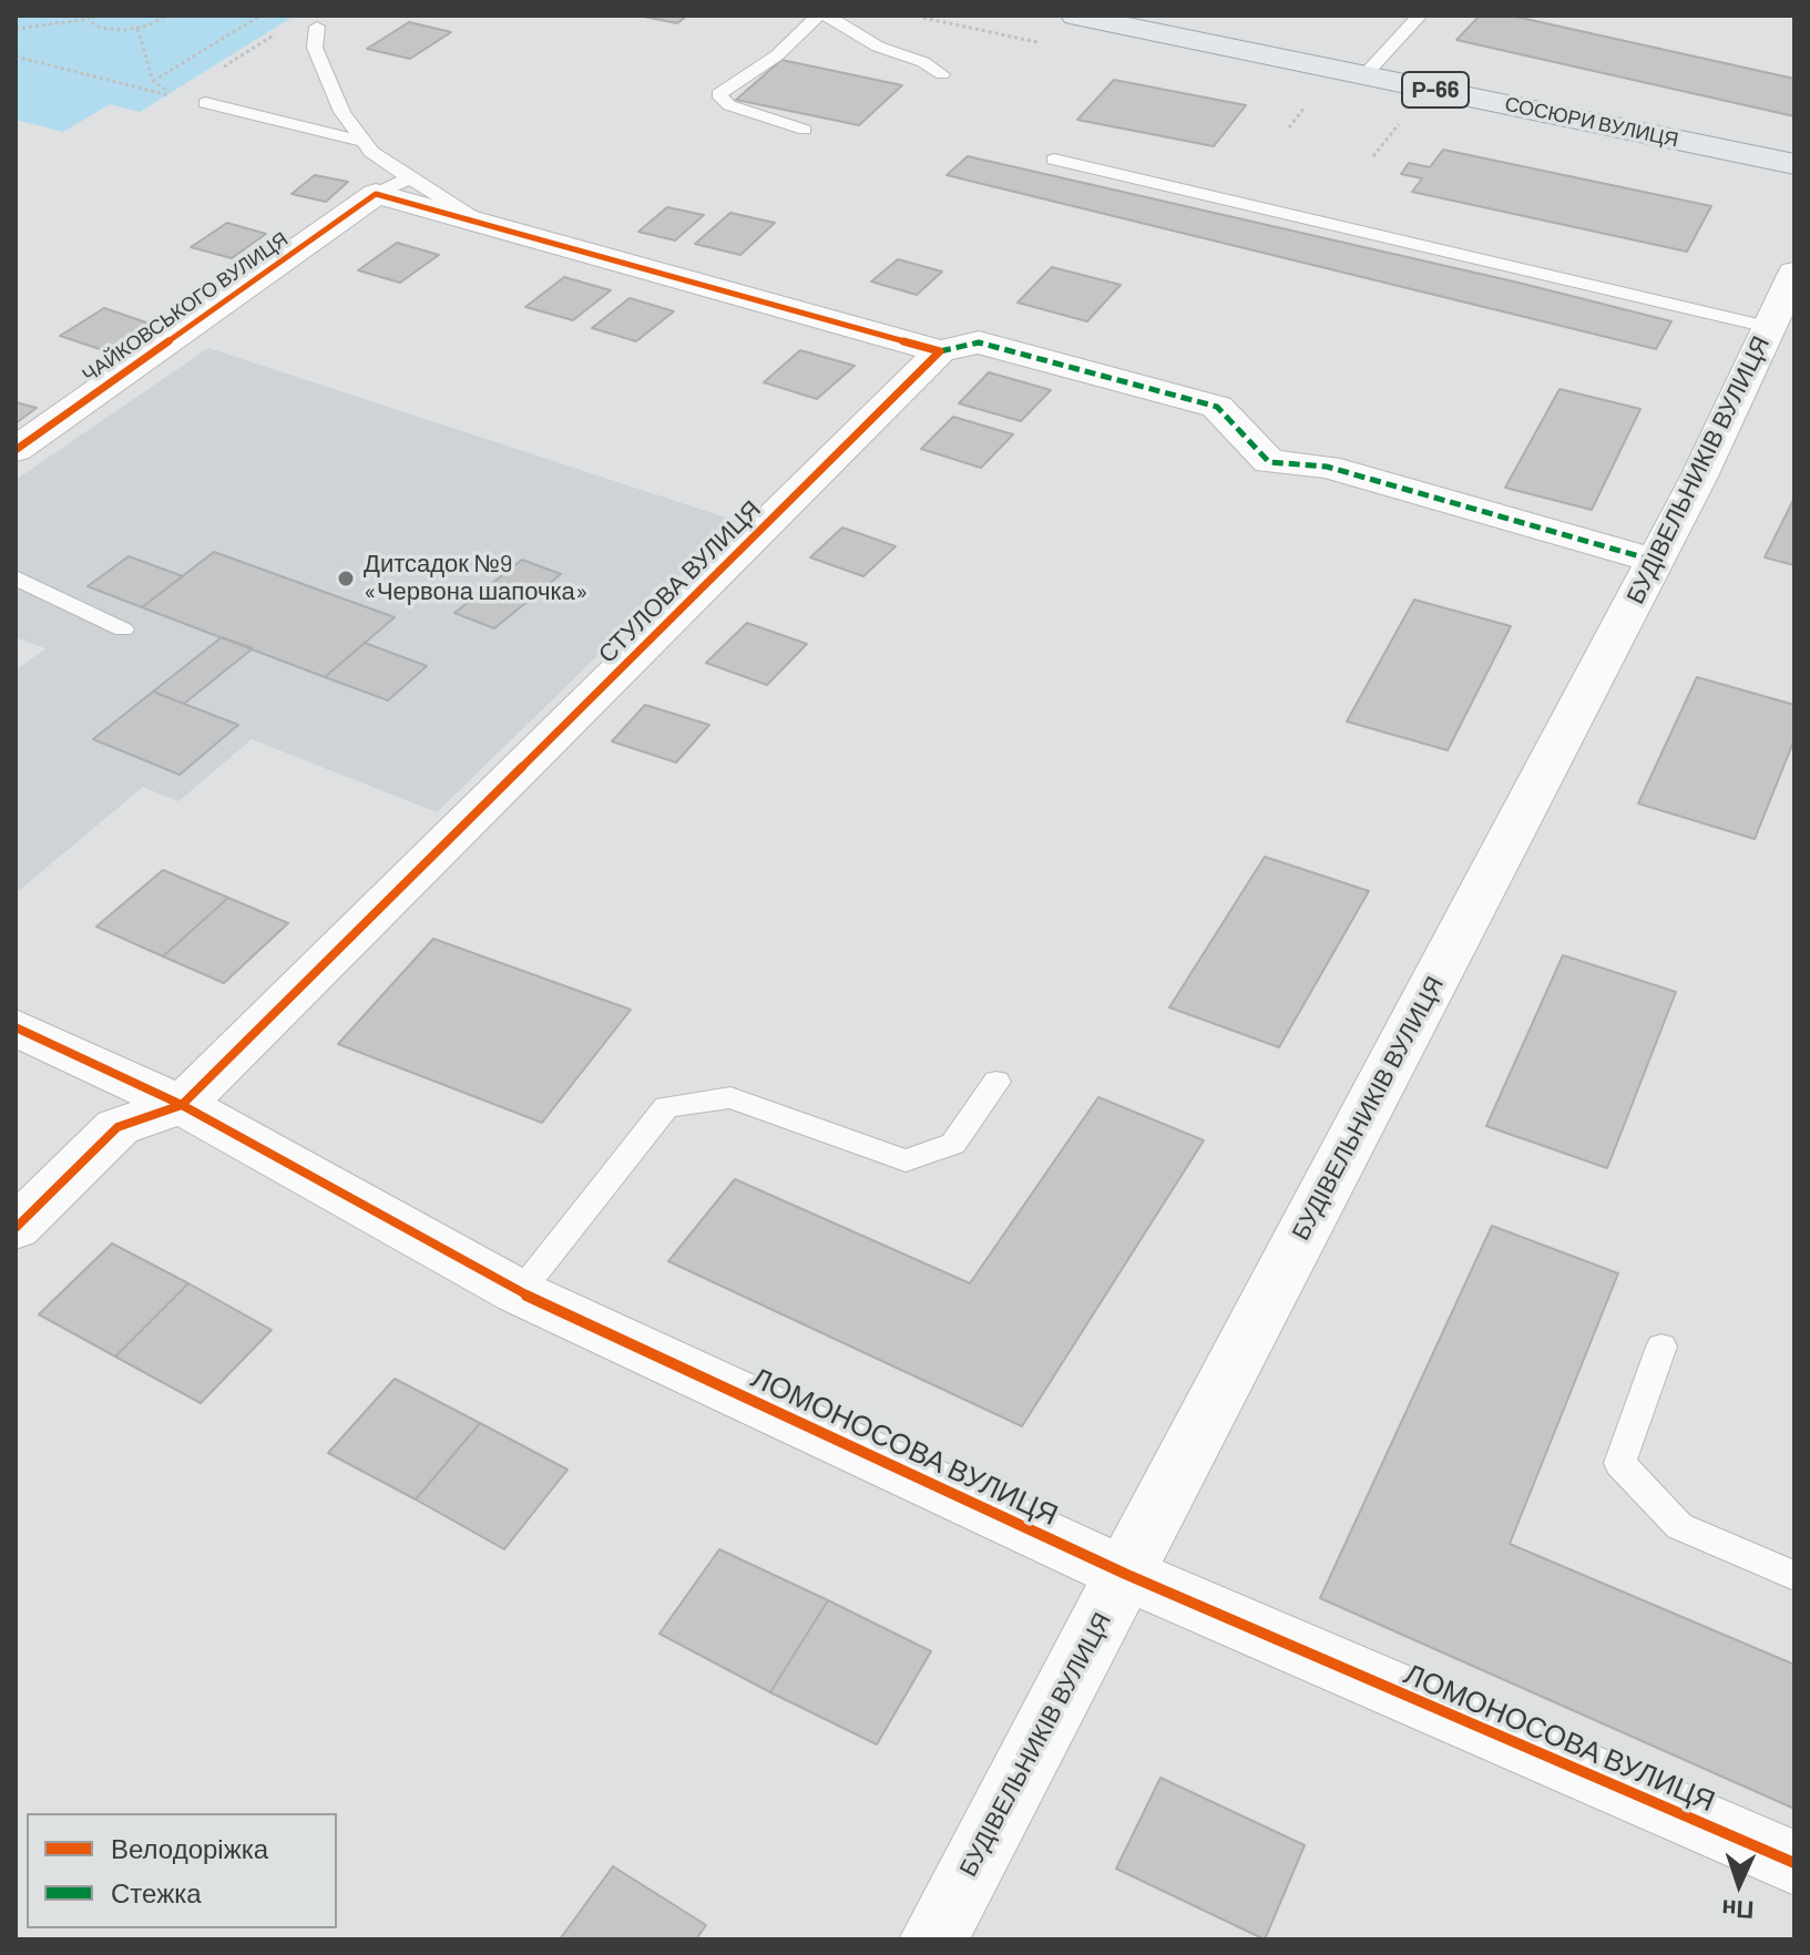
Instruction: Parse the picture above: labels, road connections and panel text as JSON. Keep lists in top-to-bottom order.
{
  "streets": {
    "main road": ["Р-66", "СОСЮРИ ВУЛИЦЯ"],
    "street": [
      "ЧАЙКОВСЬКОГО ВУЛИЦЯ",
      "БУДІВЕЛЬНИКІВ ВУЛИЦЯ",
      "СТУЛОВА ВУЛИЦЯ",
      "ЛОМОНОСОВА ВУЛИЦЯ"
    ]
  },
  "crossings": [
    ["БУДІВЕЛЬНИКІВ ВУЛИЦЯ", "ЛОМОНОСОВА ВУЛИЦЯ"],
    ["СТУЛОВА ВУЛИЦЯ", "ЛОМОНОСОВА ВУЛИЦЯ"]
  ],
  "places": ["Дитсадок №9 «Червона шапочка»"],
  "legend": ["Велодоріжка", "Стежка"],
  "north": "bottom"
}
